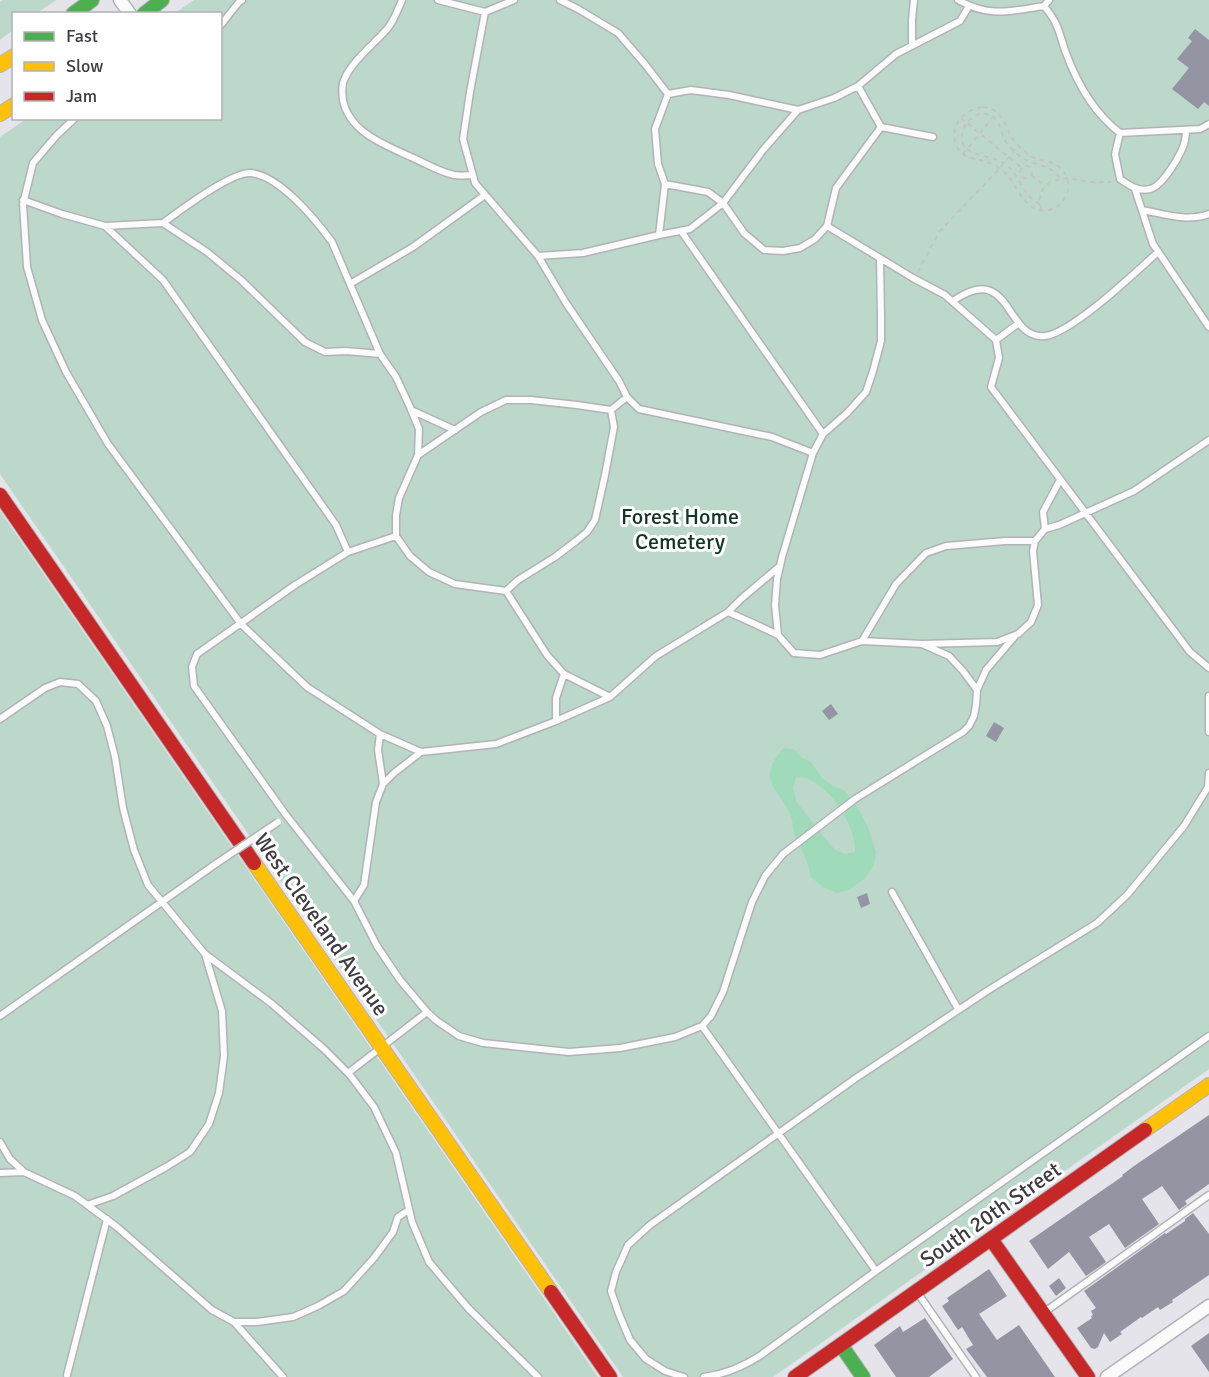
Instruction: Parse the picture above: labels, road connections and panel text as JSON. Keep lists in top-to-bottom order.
{
  "streets": {
    "street": ["West Cleveland Avenue", "South 20th Street"]
  },
  "parks": ["Forest Home Cemetery"],
  "legend": ["Fast", "Slow", "Jam"]
}
